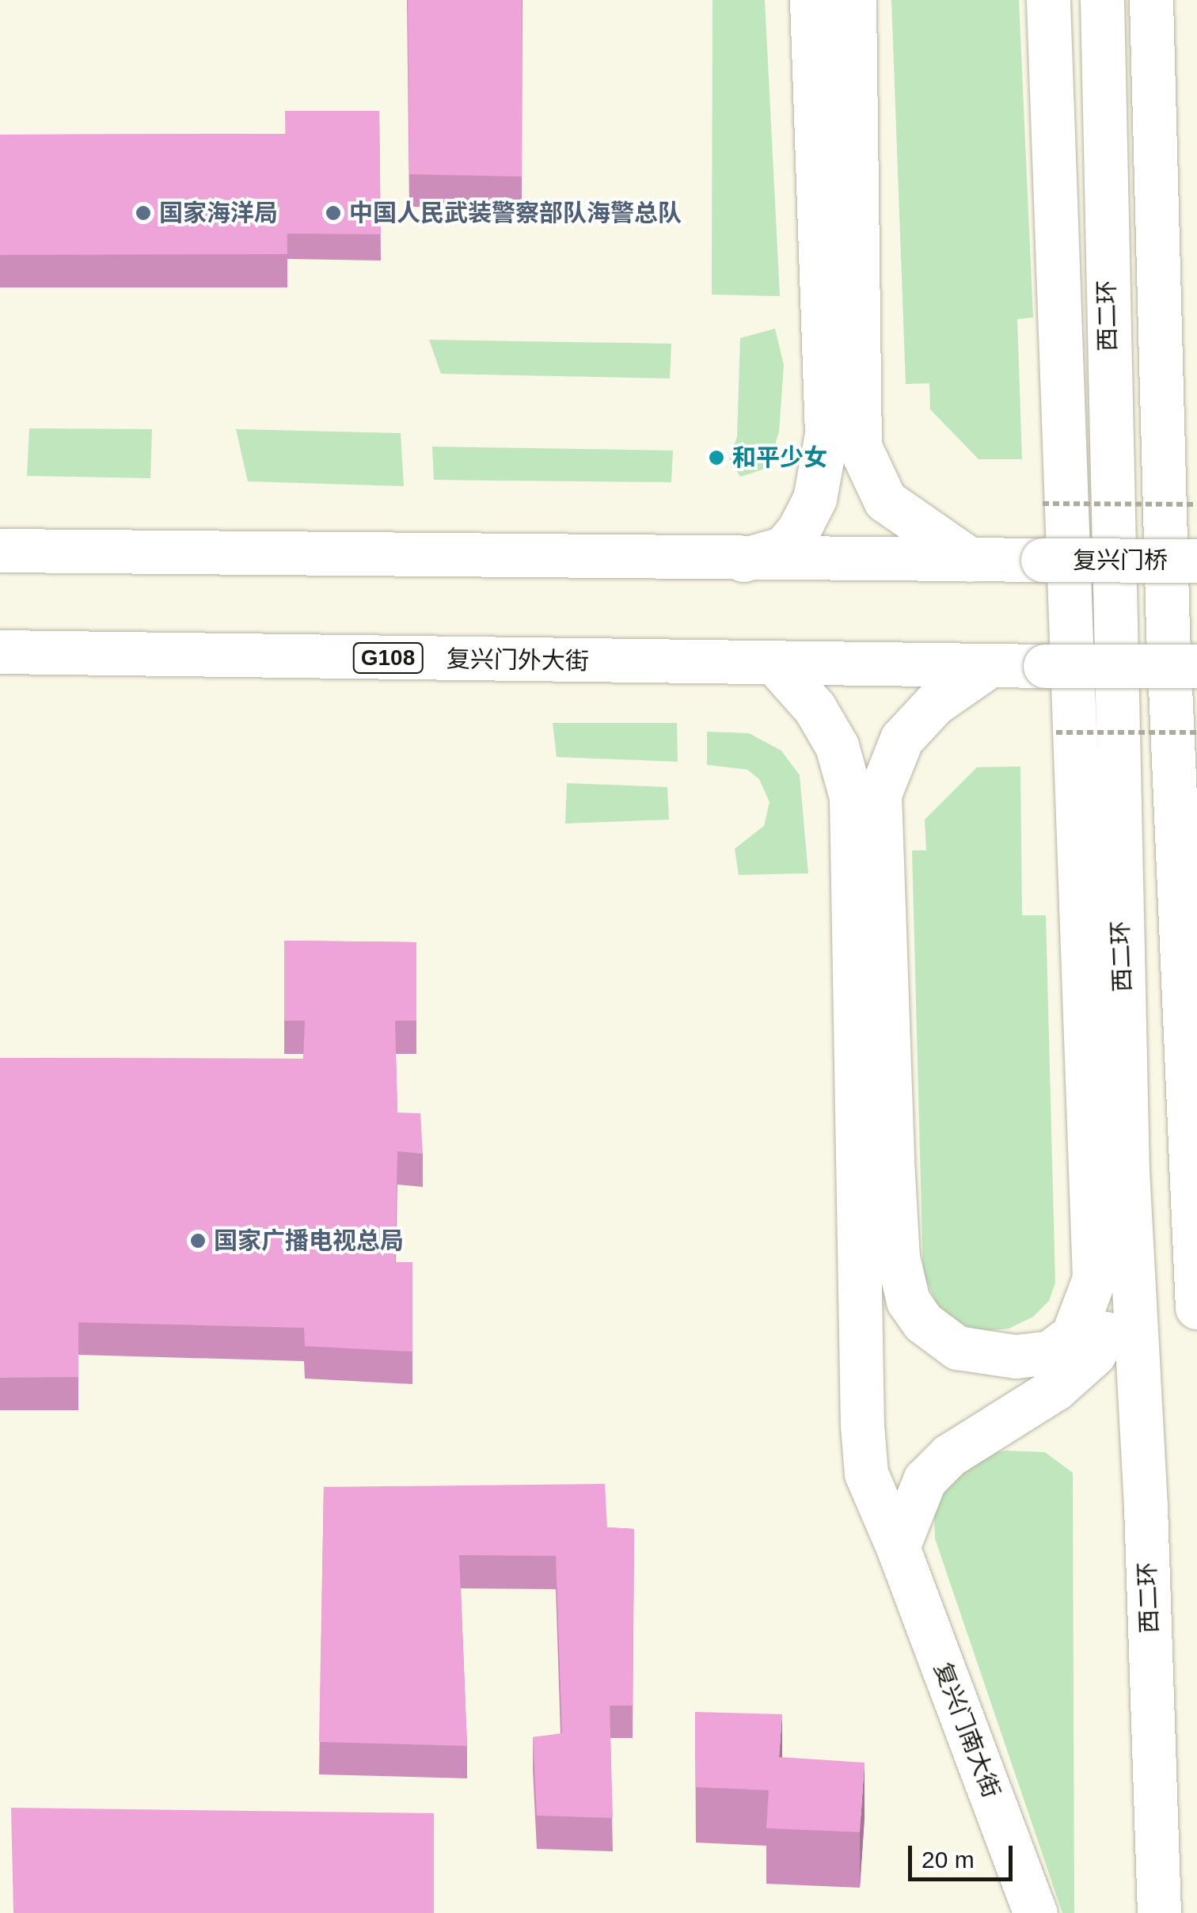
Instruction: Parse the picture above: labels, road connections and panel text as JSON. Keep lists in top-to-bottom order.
{
  "streets": {
    "main road": [
      "西二环",
      "复兴门桥",
      "G108",
      "复兴门外大街",
      "复兴门南大街"
    ]
  },
  "crossings": [
    ["复兴门外大街", "复兴门南大街"]
  ],
  "places": [
    "国家海洋局",
    "中国人民武装警察部队海警总队",
    "和平少女",
    "国家广播电视总局"
  ],
  "scale_bar": "20 m"
}
